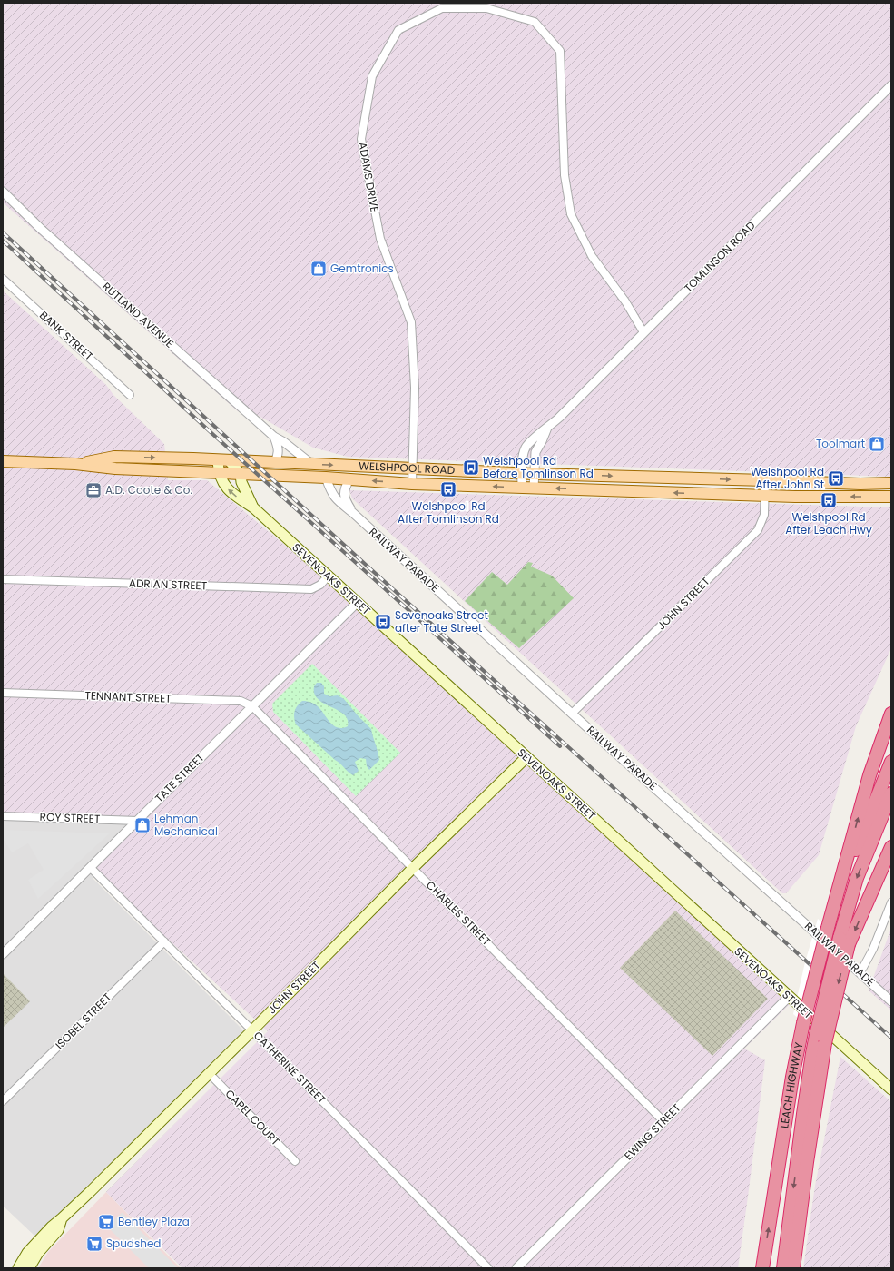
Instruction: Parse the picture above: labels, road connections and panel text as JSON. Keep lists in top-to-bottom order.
{
  "streets": {
    "highway": ["LEACH HIGHWAY"],
    "main road": ["WELSHPOOL ROAD", "SEVENOAKS STREET", "JOHN STREET"],
    "street": [
      "ADAMS DRIVE",
      "TOMLINSON ROAD",
      "RUTLAND AVENUE",
      "BANK STREET",
      "RAILWAY PARADE",
      "ADRIAN STREET",
      "TENNANT STREET",
      "TATE STREET",
      "ROY STREET",
      "CHARLES STREET",
      "ISOBEL STREET",
      "CATHERINE STREET",
      "CAPEL COURT",
      "EWING STREET"
    ]
  },
  "crossings": [
    ["ADAMS DRIVE", "TOMLINSON ROAD"],
    ["ADAMS DRIVE", "WELSHPOOL ROAD"],
    ["TOMLINSON ROAD", "WELSHPOOL ROAD"],
    ["RUTLAND AVENUE", "WELSHPOOL ROAD"],
    ["WELSHPOOL ROAD", "RAILWAY PARADE"],
    ["WELSHPOOL ROAD", "SEVENOAKS STREET"],
    ["WELSHPOOL ROAD", "JOHN STREET"],
    ["RAILWAY PARADE", "JOHN STREET"],
    ["SEVENOAKS STREET", "ADRIAN STREET"],
    ["SEVENOAKS STREET", "JOHN STREET"],
    ["SEVENOAKS STREET", "TATE STREET"],
    ["SEVENOAKS STREET", "EWING STREET"],
    ["JOHN STREET", "CHARLES STREET"],
    ["JOHN STREET", "CATHERINE STREET"],
    ["JOHN STREET", "CAPEL COURT"],
    ["TENNANT STREET", "TATE STREET"],
    ["TENNANT STREET", "CHARLES STREET"],
    ["TATE STREET", "ROY STREET"],
    ["TATE STREET", "CHARLES STREET"],
    ["TATE STREET", "CATHERINE STREET"],
    ["CHARLES STREET", "EWING STREET"],
    ["ISOBEL STREET", "CATHERINE STREET"]
  ],
  "places": {
    "shop": ["Gemtronics", "Toolmart", "Lehman Mechanical"],
    "bus stop": [
      "Welshpool Rd Before Tomlinson Rd",
      "Welshpool Rd After John St",
      "Welshpool Rd After Tomlinson Rd",
      "Welshpool Rd After Leach Hwy",
      "Sevenoaks Street after Tate Street"
    ],
    "office": ["A.D. Coote & Co."],
    "supermarket": ["Bentley Plaza", "Spudshed"]
  }
}
